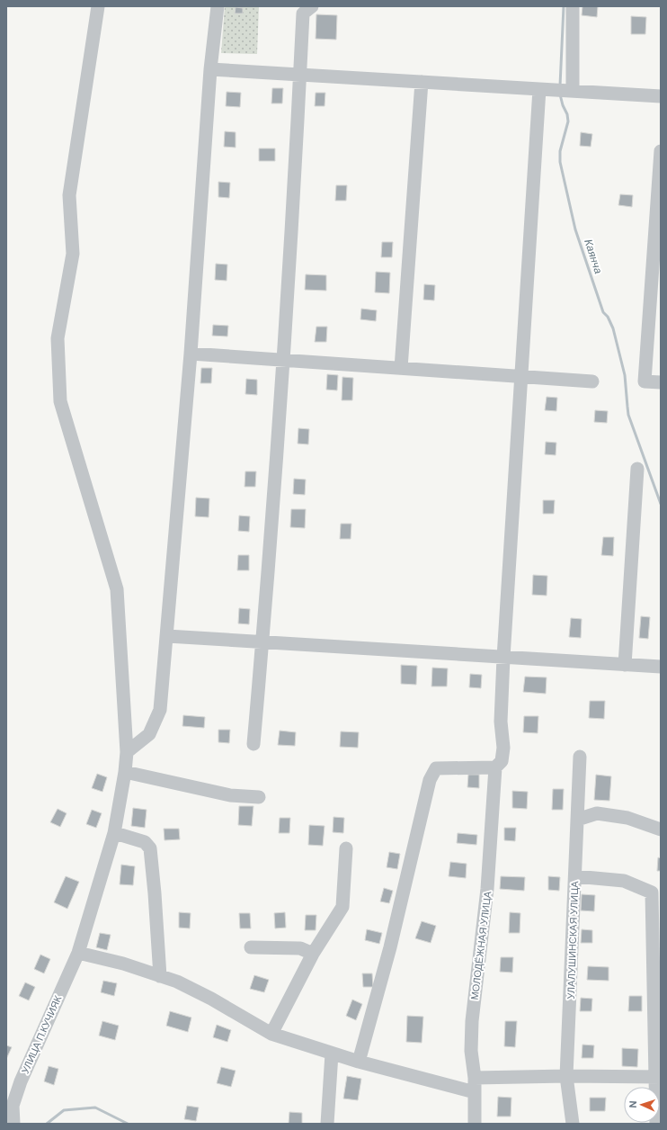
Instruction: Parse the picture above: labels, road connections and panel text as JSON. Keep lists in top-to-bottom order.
{
  "streets": {
    "street": ["УЛАЛУШИНСКАЯ УЛИЦА", "МОЛОДЁЖНАЯ УЛИЦА", "УЛИЦА П.КУЧИЯК"]
  },
  "water": ["Каянча"],
  "north": "left"
}
